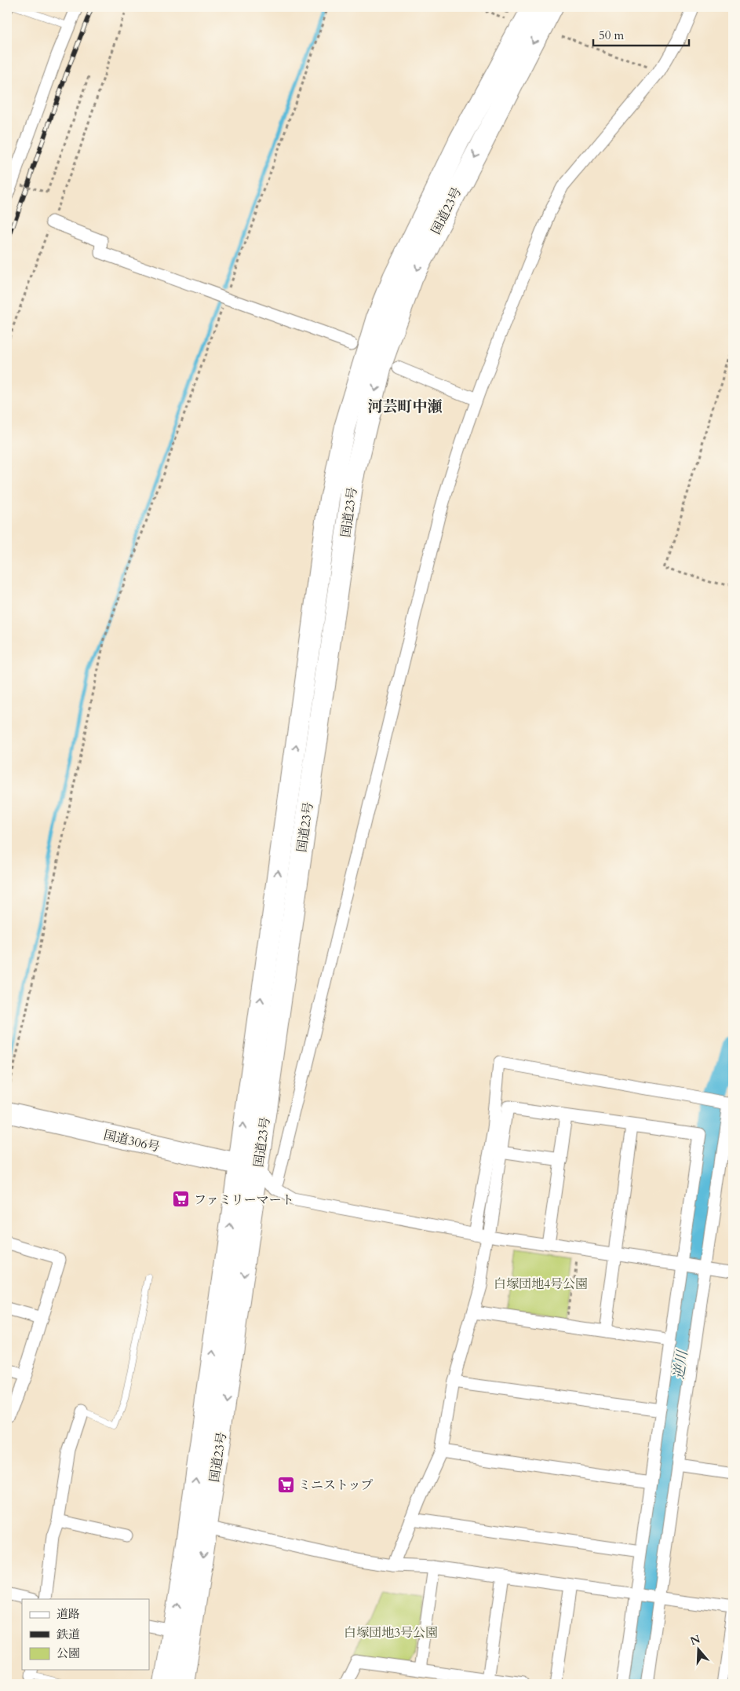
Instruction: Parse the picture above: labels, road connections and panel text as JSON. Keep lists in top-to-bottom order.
{
  "streets": {
    "highway": ["国道23号", "国道306号"]
  },
  "crossings": [
    ["国道23号", "国道306号"]
  ],
  "districts": ["河芸町中瀬"],
  "water": ["逆川"],
  "parks": ["白塚団地4号公園", "白塚団地3号公園"],
  "places": {
    "supermarket": ["ファミリーマート", "ミニストップ"]
  },
  "legend": ["道路", "鉄道", "公園"],
  "scale_bar": "50 m",
  "north": "top"
}
